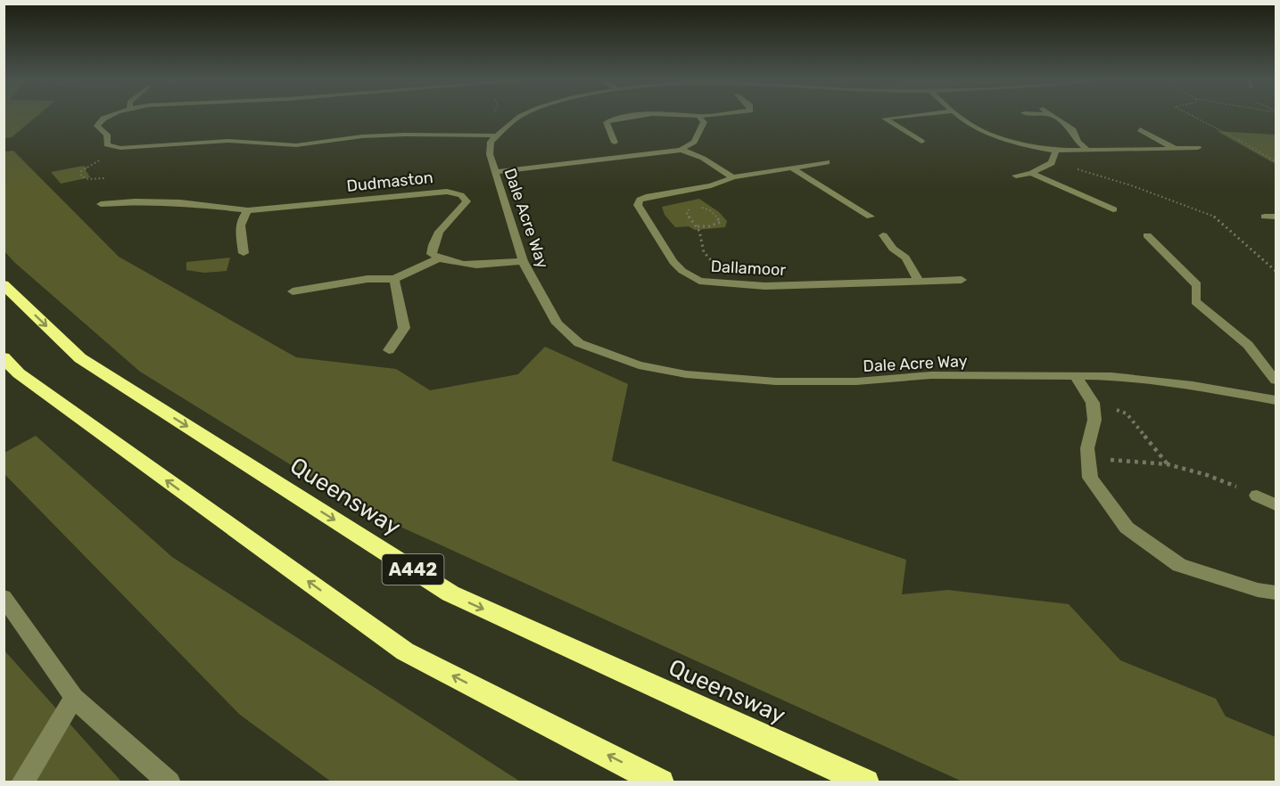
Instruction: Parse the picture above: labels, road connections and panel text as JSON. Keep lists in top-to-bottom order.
{
  "streets": {
    "highway": ["Queensway", "A442"],
    "street": ["Dudmaston", "Dale Acre Way", "Dallamoor"]
  }
}
